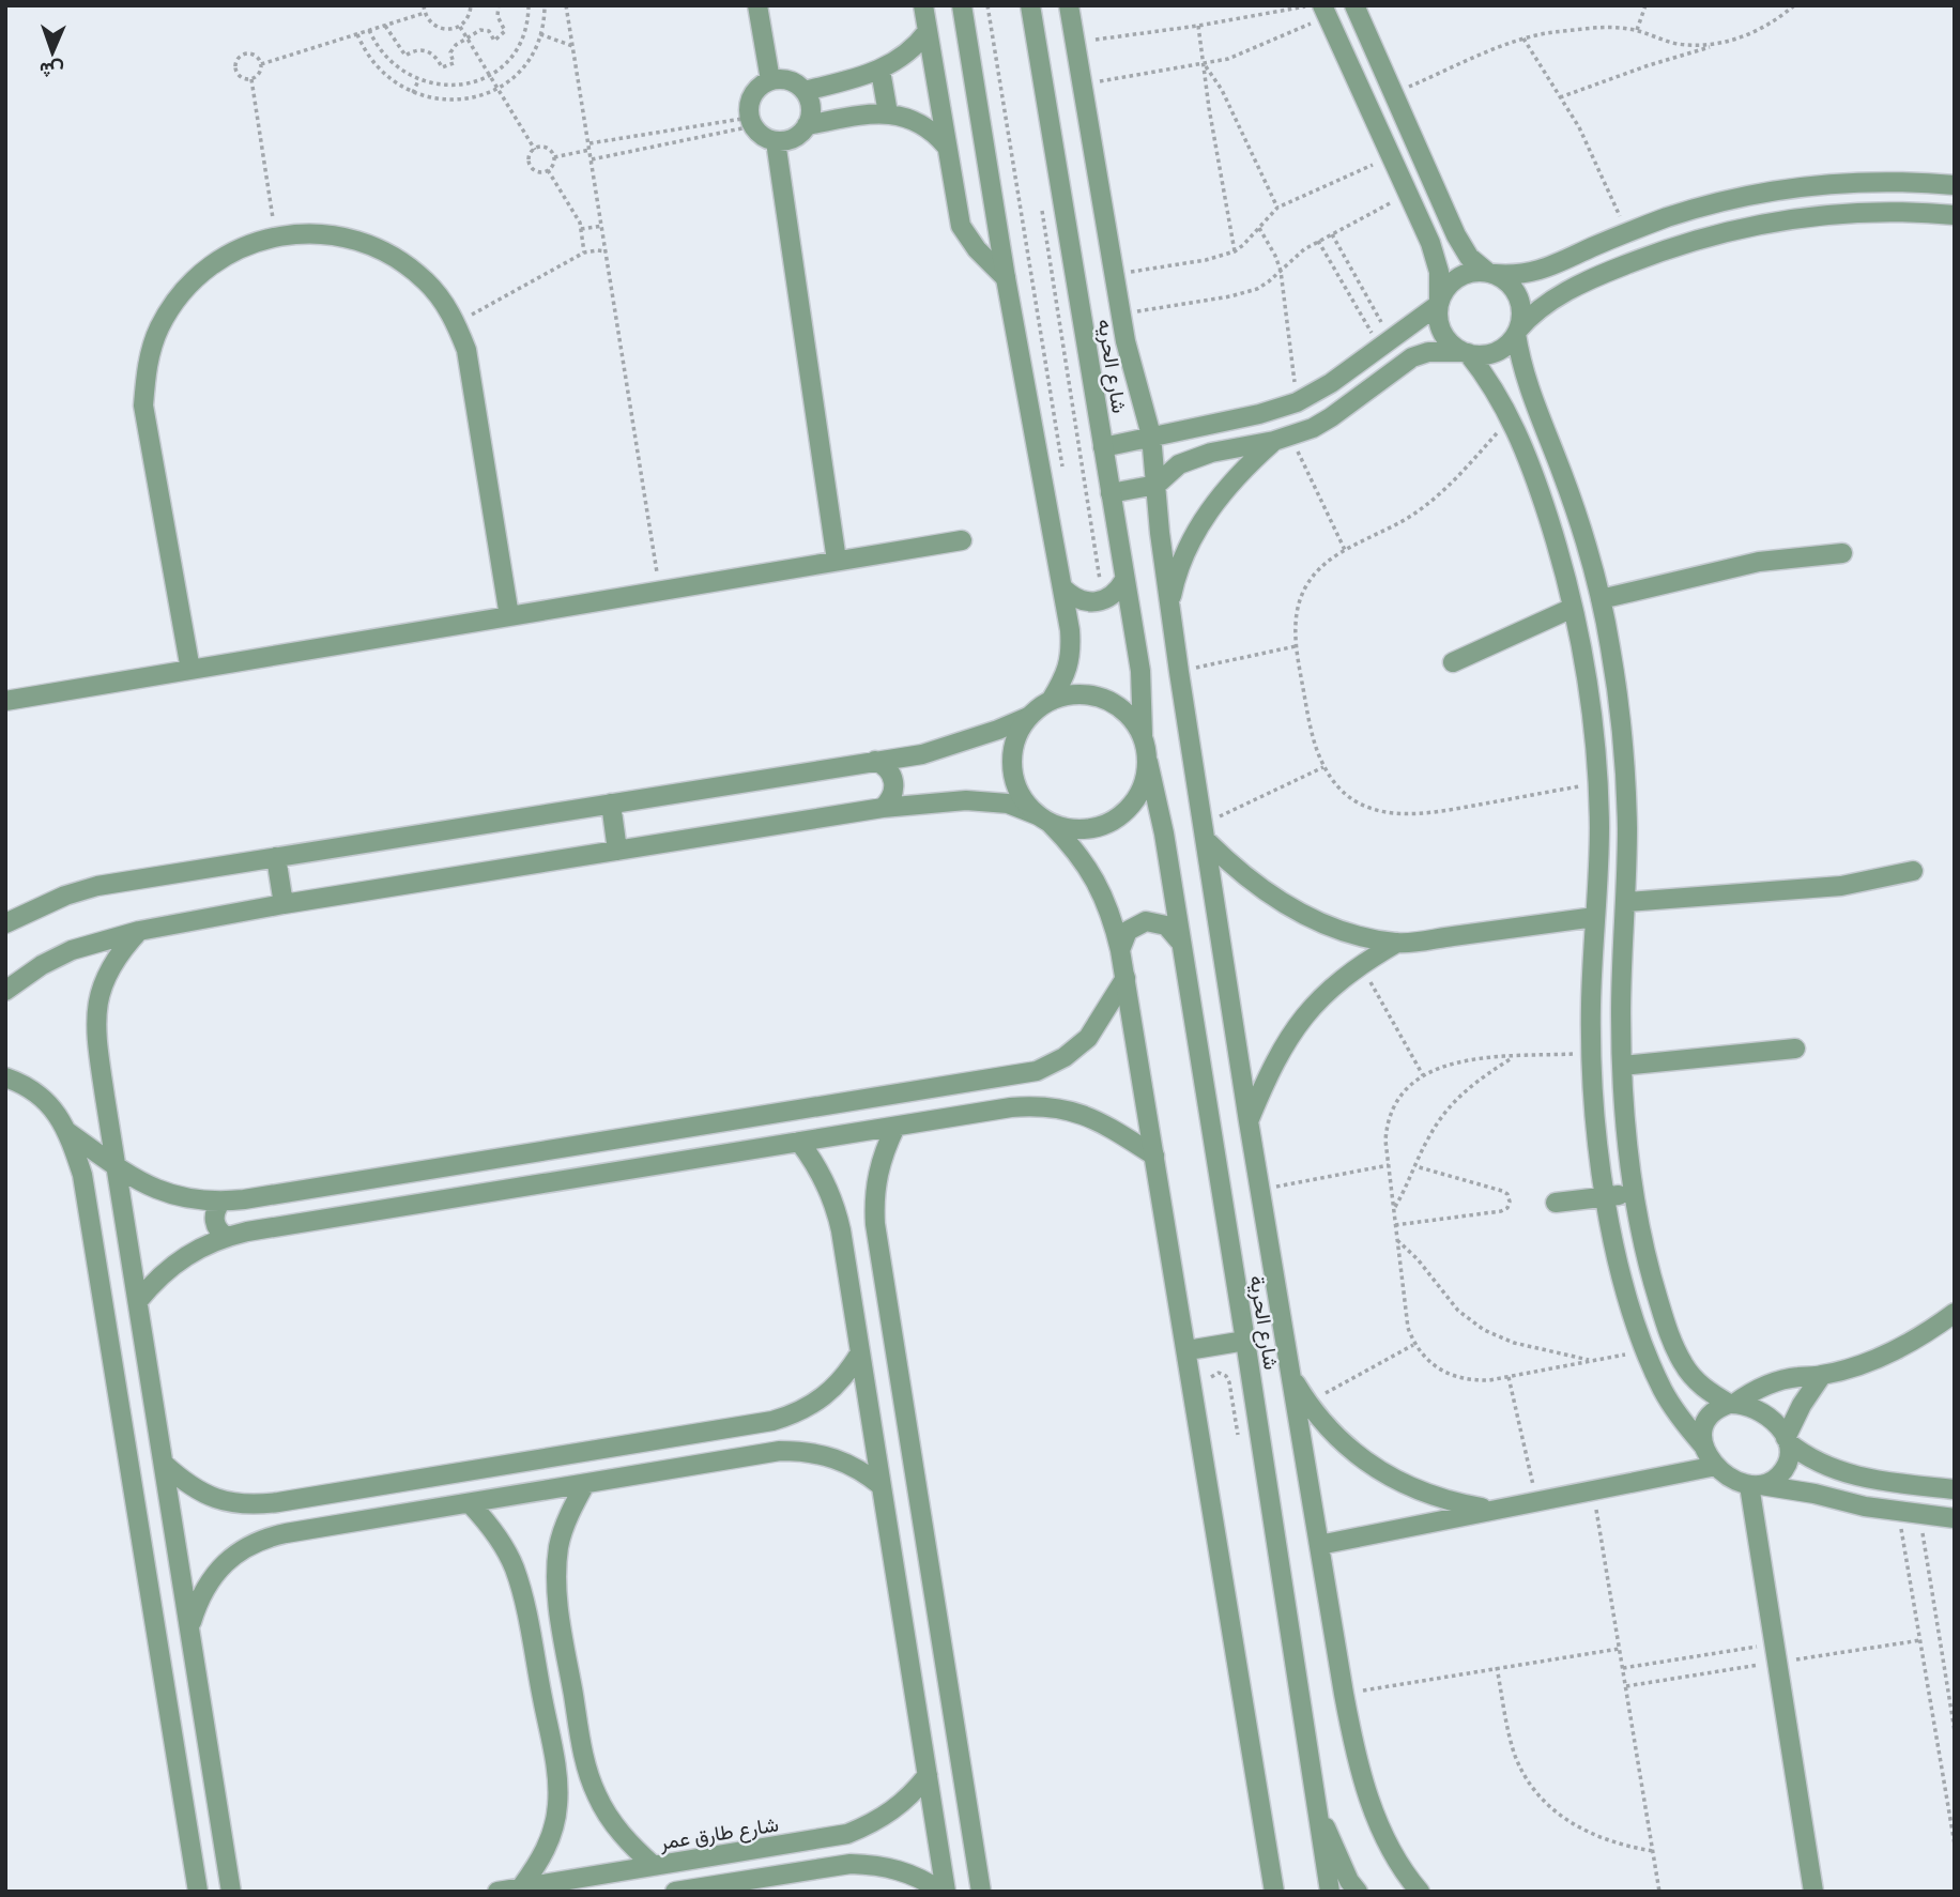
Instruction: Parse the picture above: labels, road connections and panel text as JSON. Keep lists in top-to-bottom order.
{
  "streets": {
    "street": ["شارع الحريه", "شارع الحرية", "شارع طارق عمر"]
  },
  "crossings": [
    ["شارع الحريه", "شارع الحرية"]
  ],
  "north": "bottom"
}
